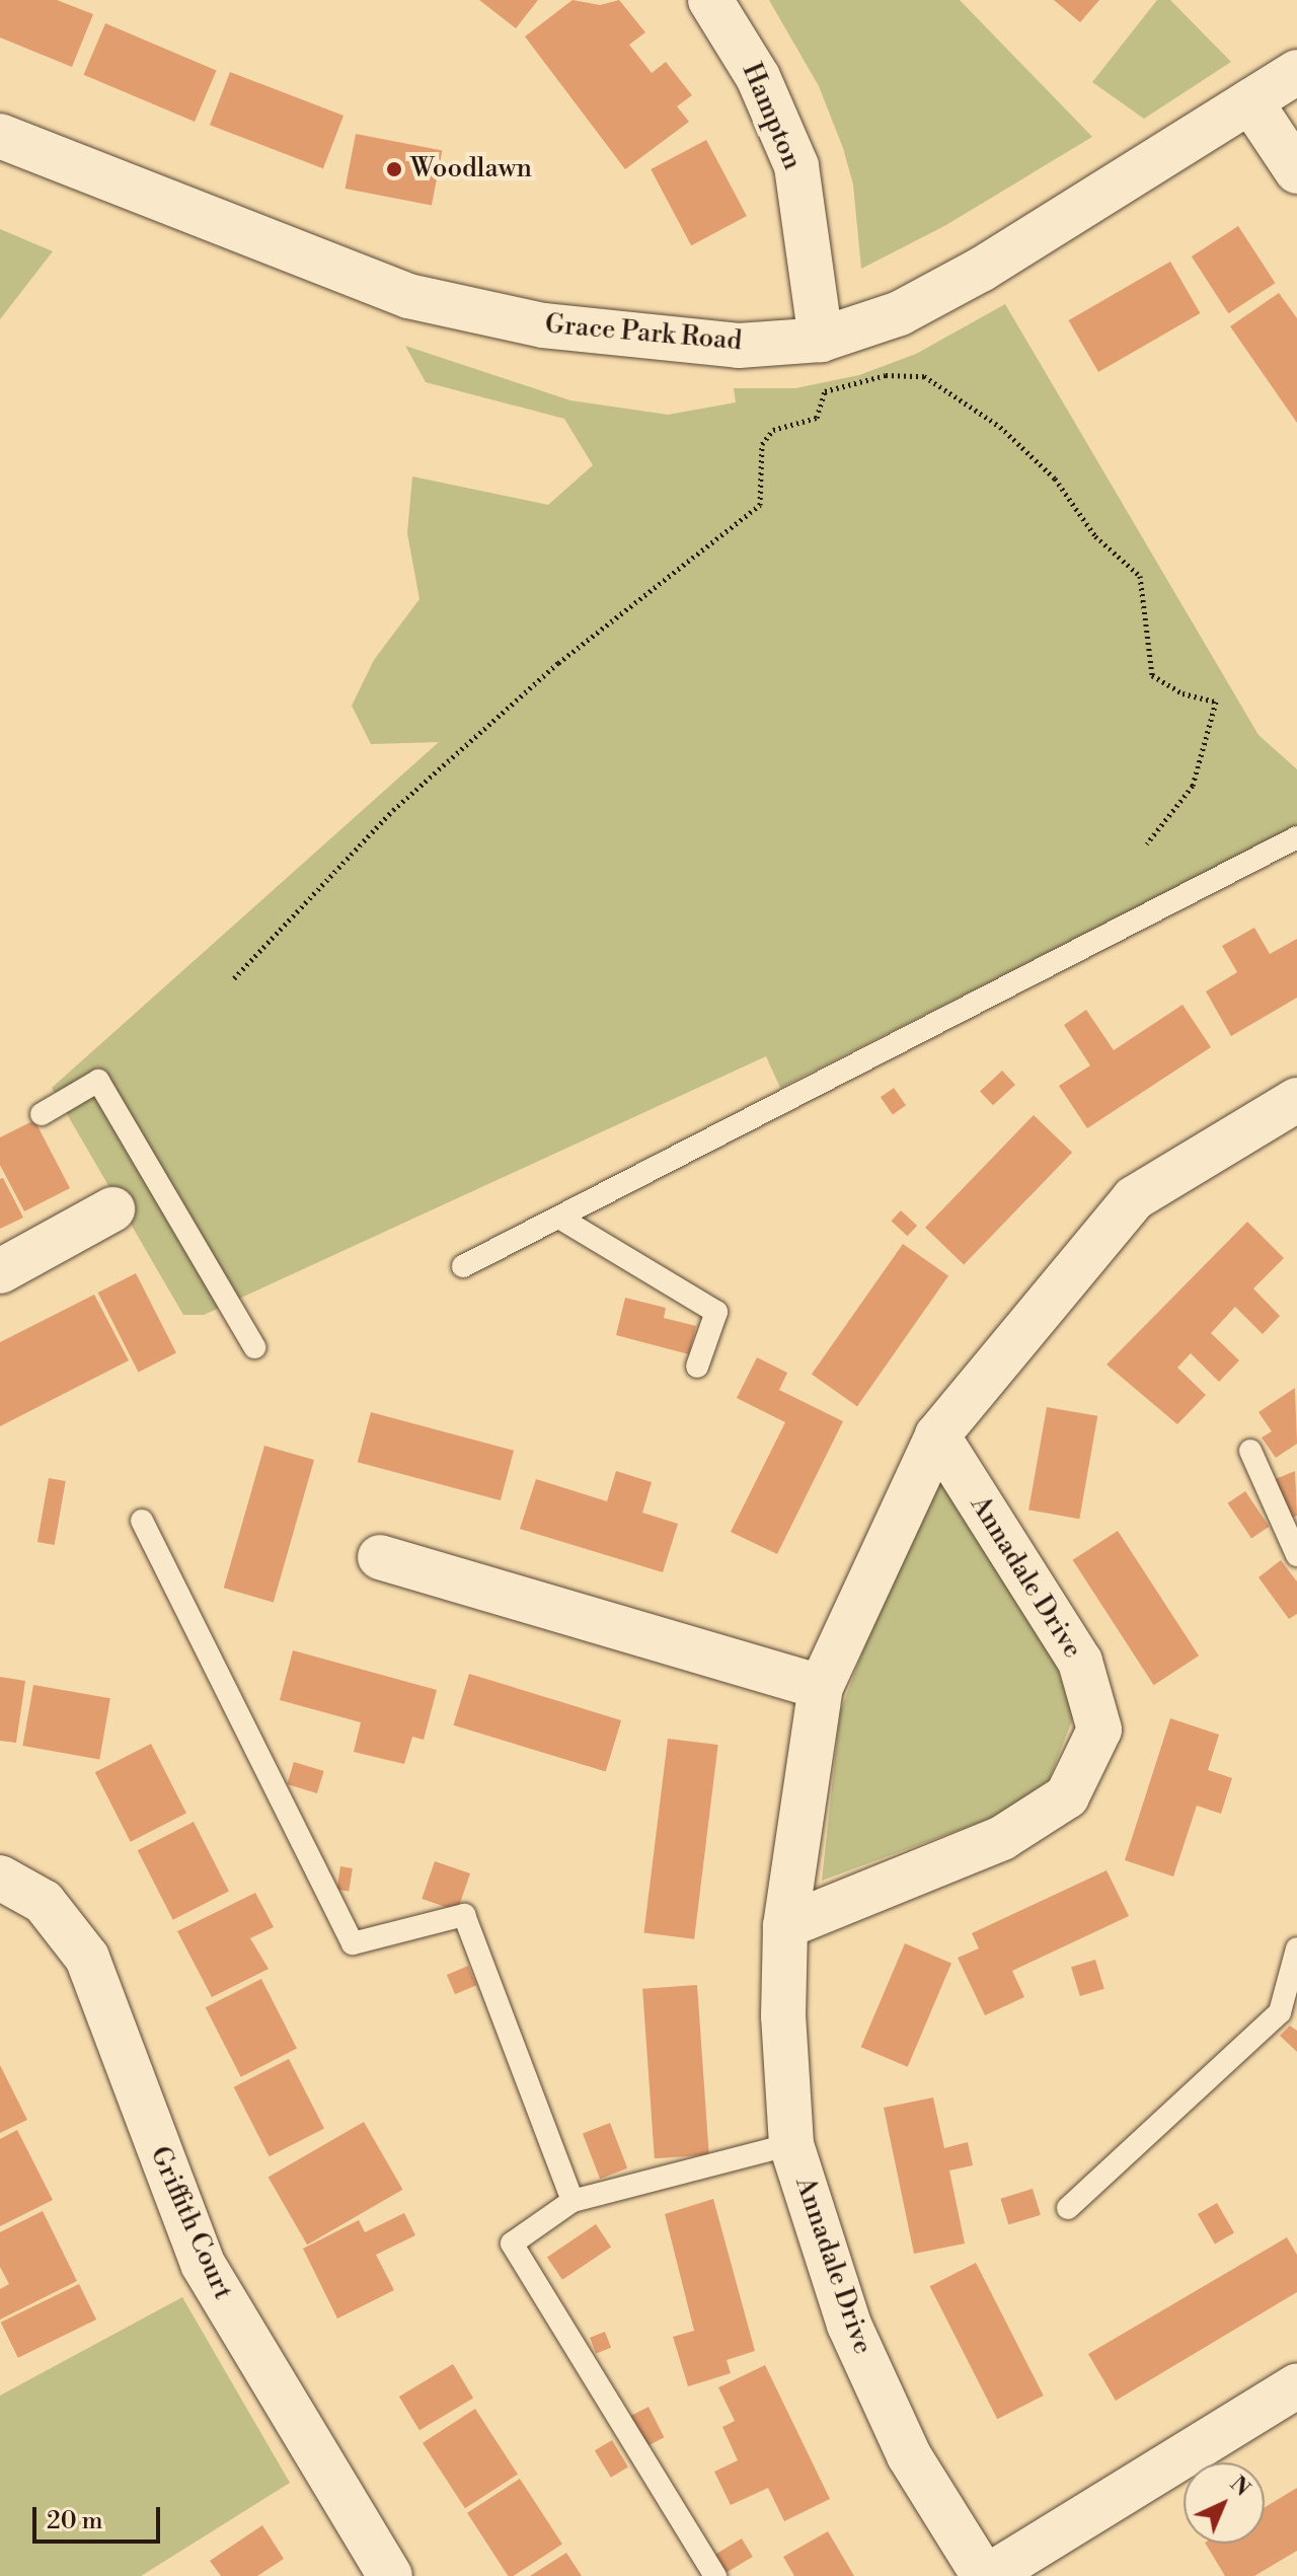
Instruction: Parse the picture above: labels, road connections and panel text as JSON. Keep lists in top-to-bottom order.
{
  "streets": {
    "street": [
      "Hampton",
      "Grace Park Road",
      "Annadale Drive",
      "Griffith Court"
    ]
  },
  "crossings": [
    ["Hampton", "Grace Park Road"]
  ],
  "places": ["Woodlawn"],
  "scale_bar": "20 m",
  "north": "top right"
}
